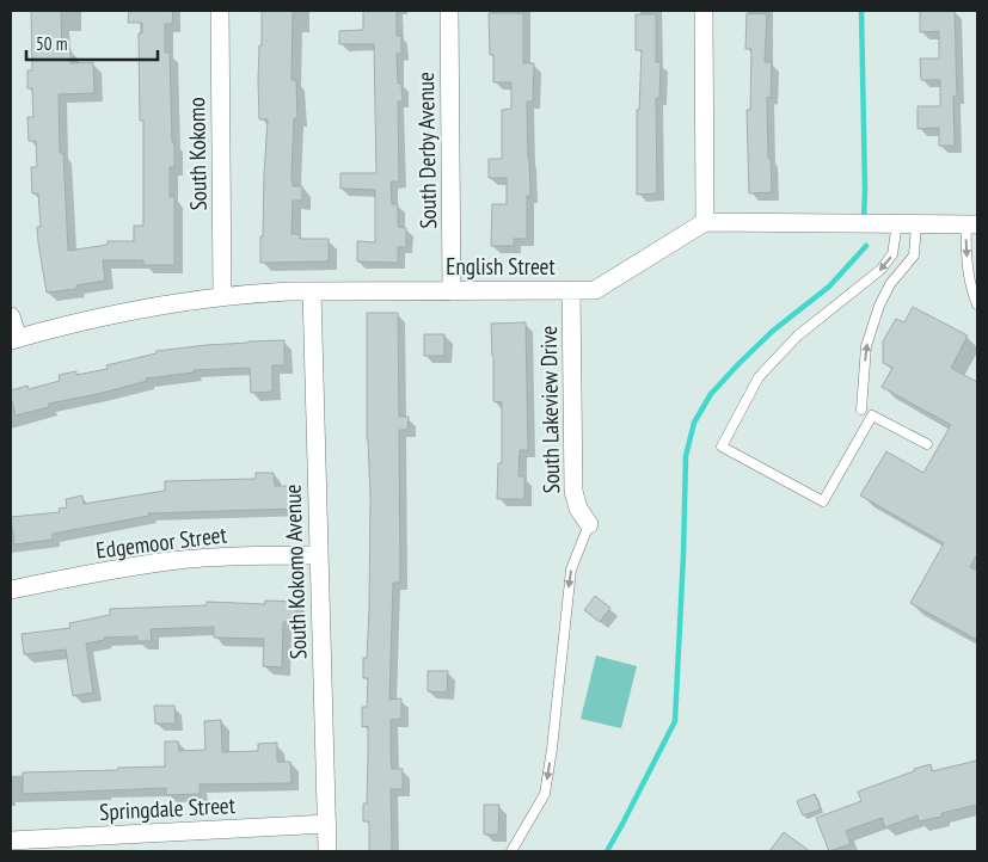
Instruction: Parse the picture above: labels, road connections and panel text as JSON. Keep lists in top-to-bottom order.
{
  "streets": {
    "street": [
      "South Derby Avenue",
      "South Kokomo",
      "English Street",
      "South Lakeview Drive",
      "Edgemoor Street",
      "South Kokomo Avenue",
      "Springdale Street"
    ]
  },
  "crossings": [
    ["South Derby Avenue", "English Street"],
    ["South Kokomo", "English Street"],
    ["English Street", "South Lakeview Drive"],
    ["English Street", "South Kokomo Avenue"],
    ["Edgemoor Street", "South Kokomo Avenue"],
    ["South Kokomo Avenue", "Springdale Street"]
  ],
  "scale_bar": "50 m"
}
